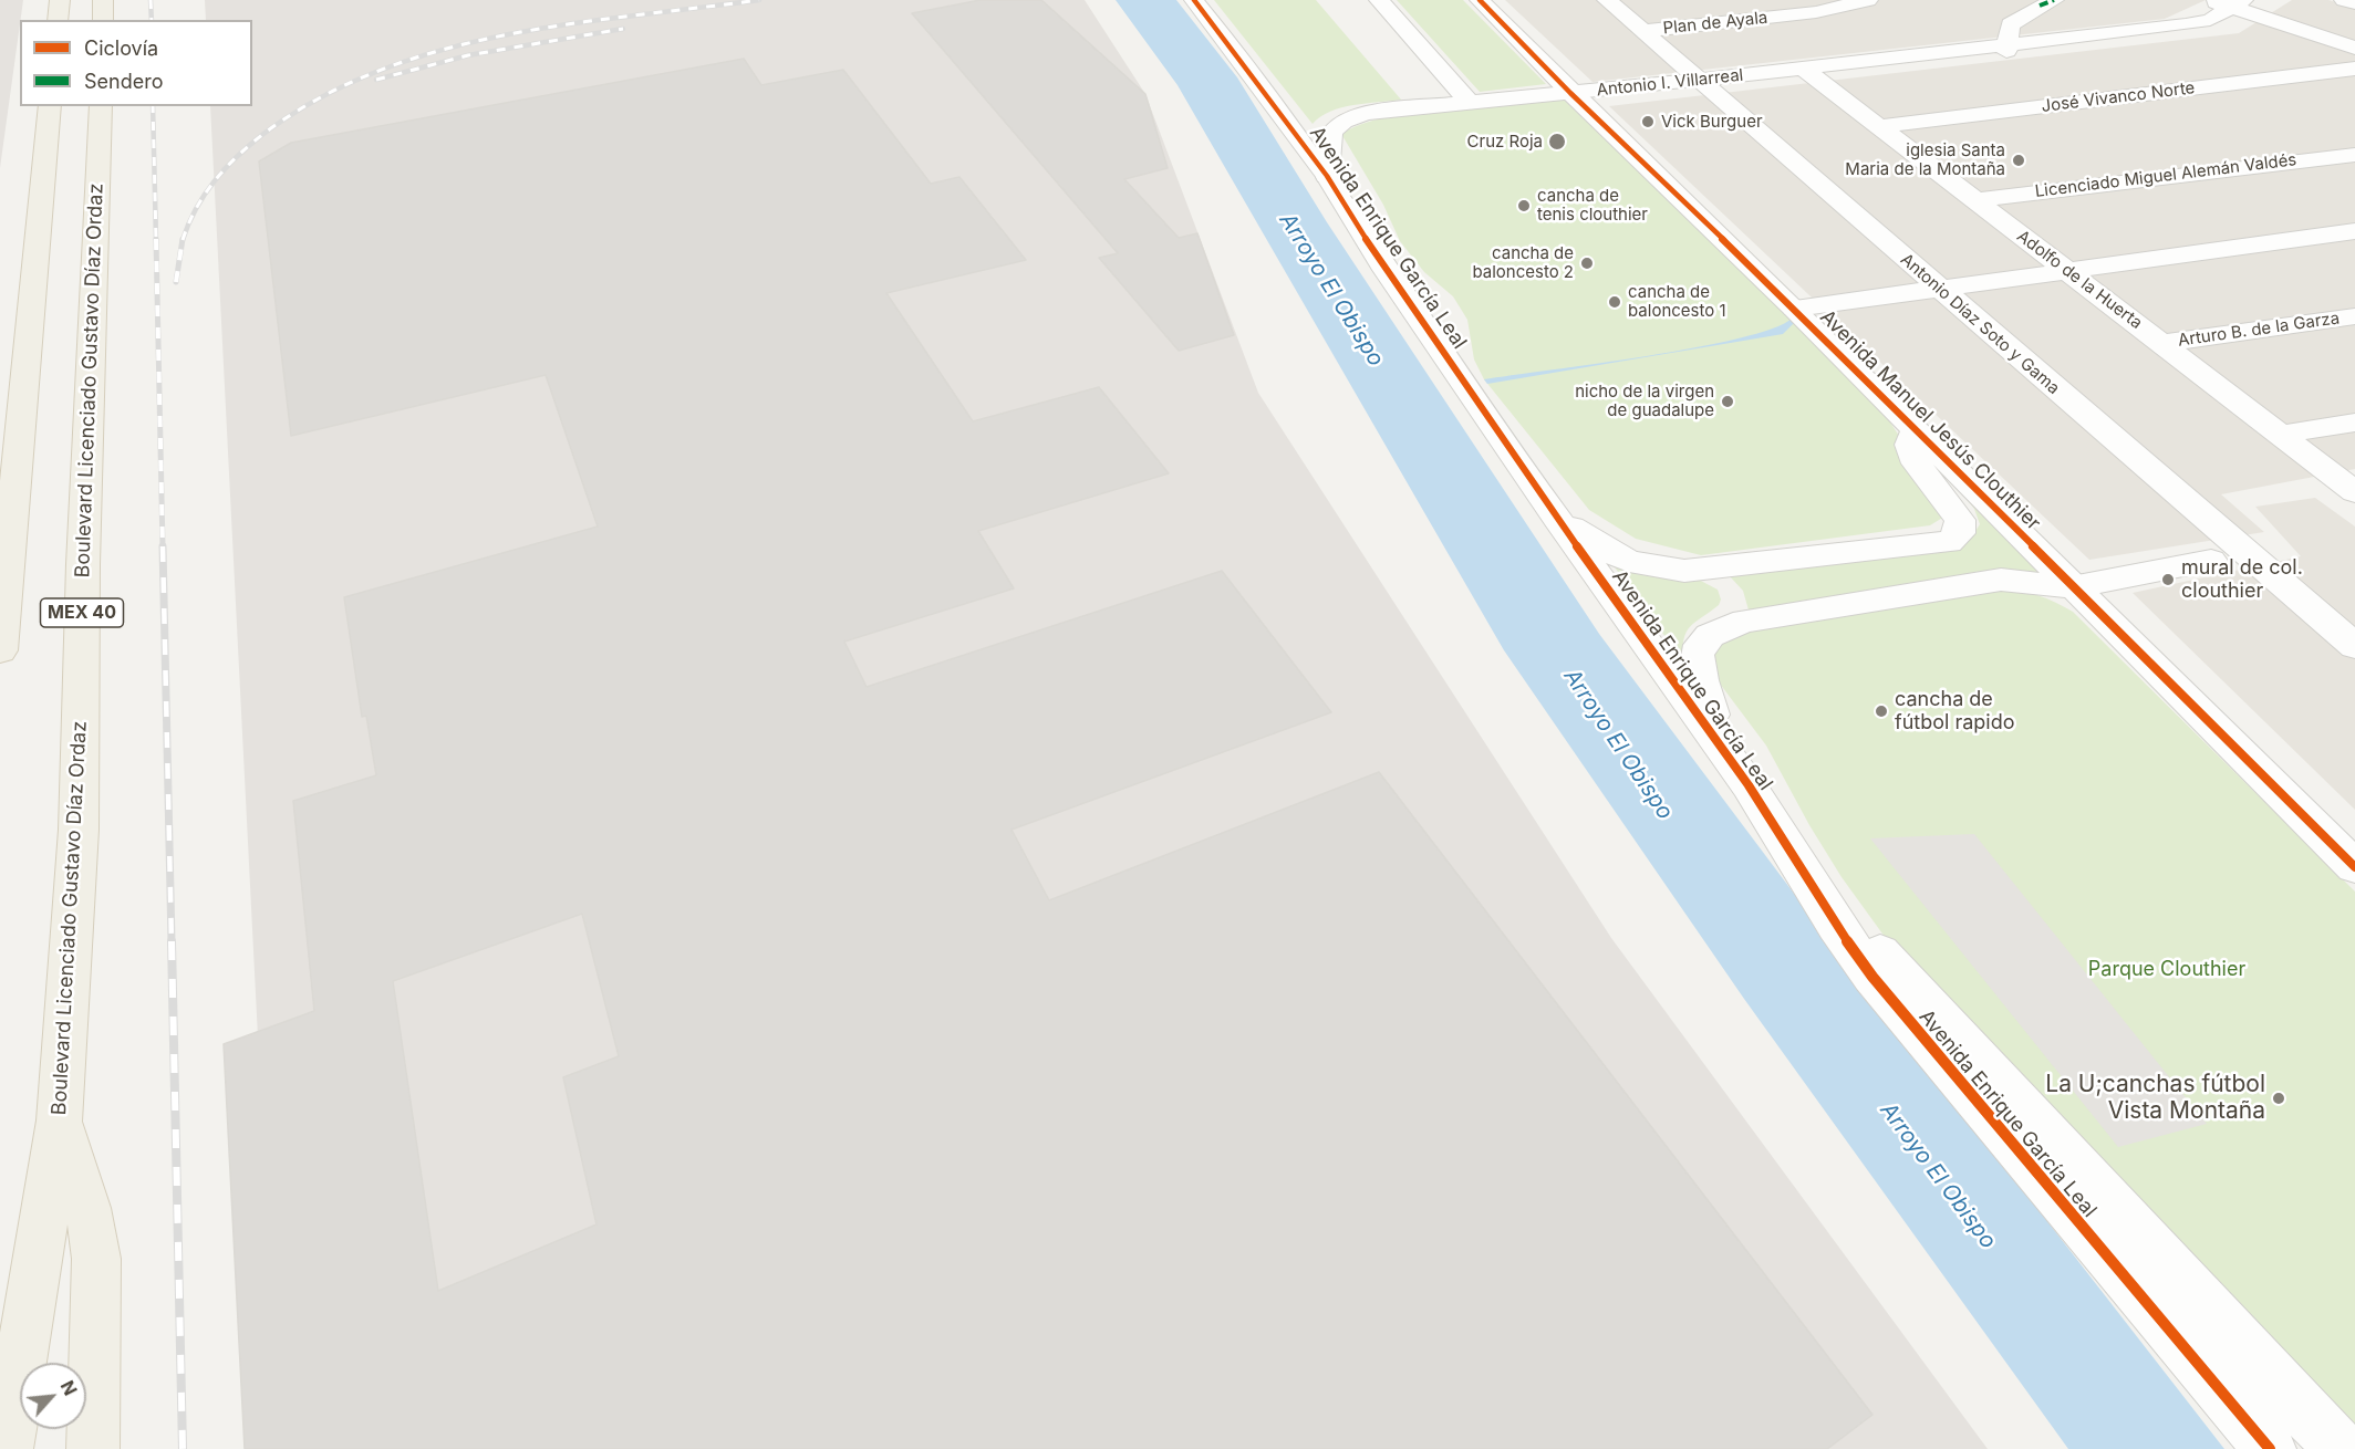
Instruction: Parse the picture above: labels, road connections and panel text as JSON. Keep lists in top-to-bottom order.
{
  "streets": {
    "main road": ["Boulevard Licenciado Gustavo Díaz Ordaz", "MEX 40"],
    "street": [
      "Plan de Ayala",
      "Antonio I. Villarreal",
      "José Vivanco Norte",
      "Licenciado Miguel Alemán Valdés",
      "Avenida Enrique García Leal",
      "Adolfo de la Huerta",
      "Antonio Díaz Soto y Gama",
      "Arturo B. de la Garza",
      "Avenida Manuel Jesús Clouthier"
    ]
  },
  "crossings": [
    ["Plan de Ayala", "Antonio Díaz Soto y Gama"],
    ["Antonio I. Villarreal", "Avenida Enrique García Leal"],
    ["Antonio I. Villarreal", "Adolfo de la Huerta"],
    ["Antonio I. Villarreal", "Antonio Díaz Soto y Gama"],
    ["Antonio I. Villarreal", "Avenida Manuel Jesús Clouthier"],
    ["José Vivanco Norte", "Adolfo de la Huerta"],
    ["Licenciado Miguel Alemán Valdés", "Adolfo de la Huerta"],
    ["Adolfo de la Huerta", "Arturo B. de la Garza"]
  ],
  "water": ["Arroyo El Obispo"],
  "parks": ["Parque Clouthier"],
  "places": [
    "Vick Burguer",
    "Cruz Roja",
    "iglesia Santa Maria de la Montaña",
    "cancha de tenis clouthier",
    "cancha de baloncesto 2",
    "cancha de baloncesto 1",
    "nicho de la virgen de guadalupe",
    "mural de col. clouthier",
    "cancha de fútbol rapido",
    "La U;canchas fútbol Vista Montaña"
  ],
  "legend": ["Ciclovía", "Sendero"],
  "north": "top right"
}
